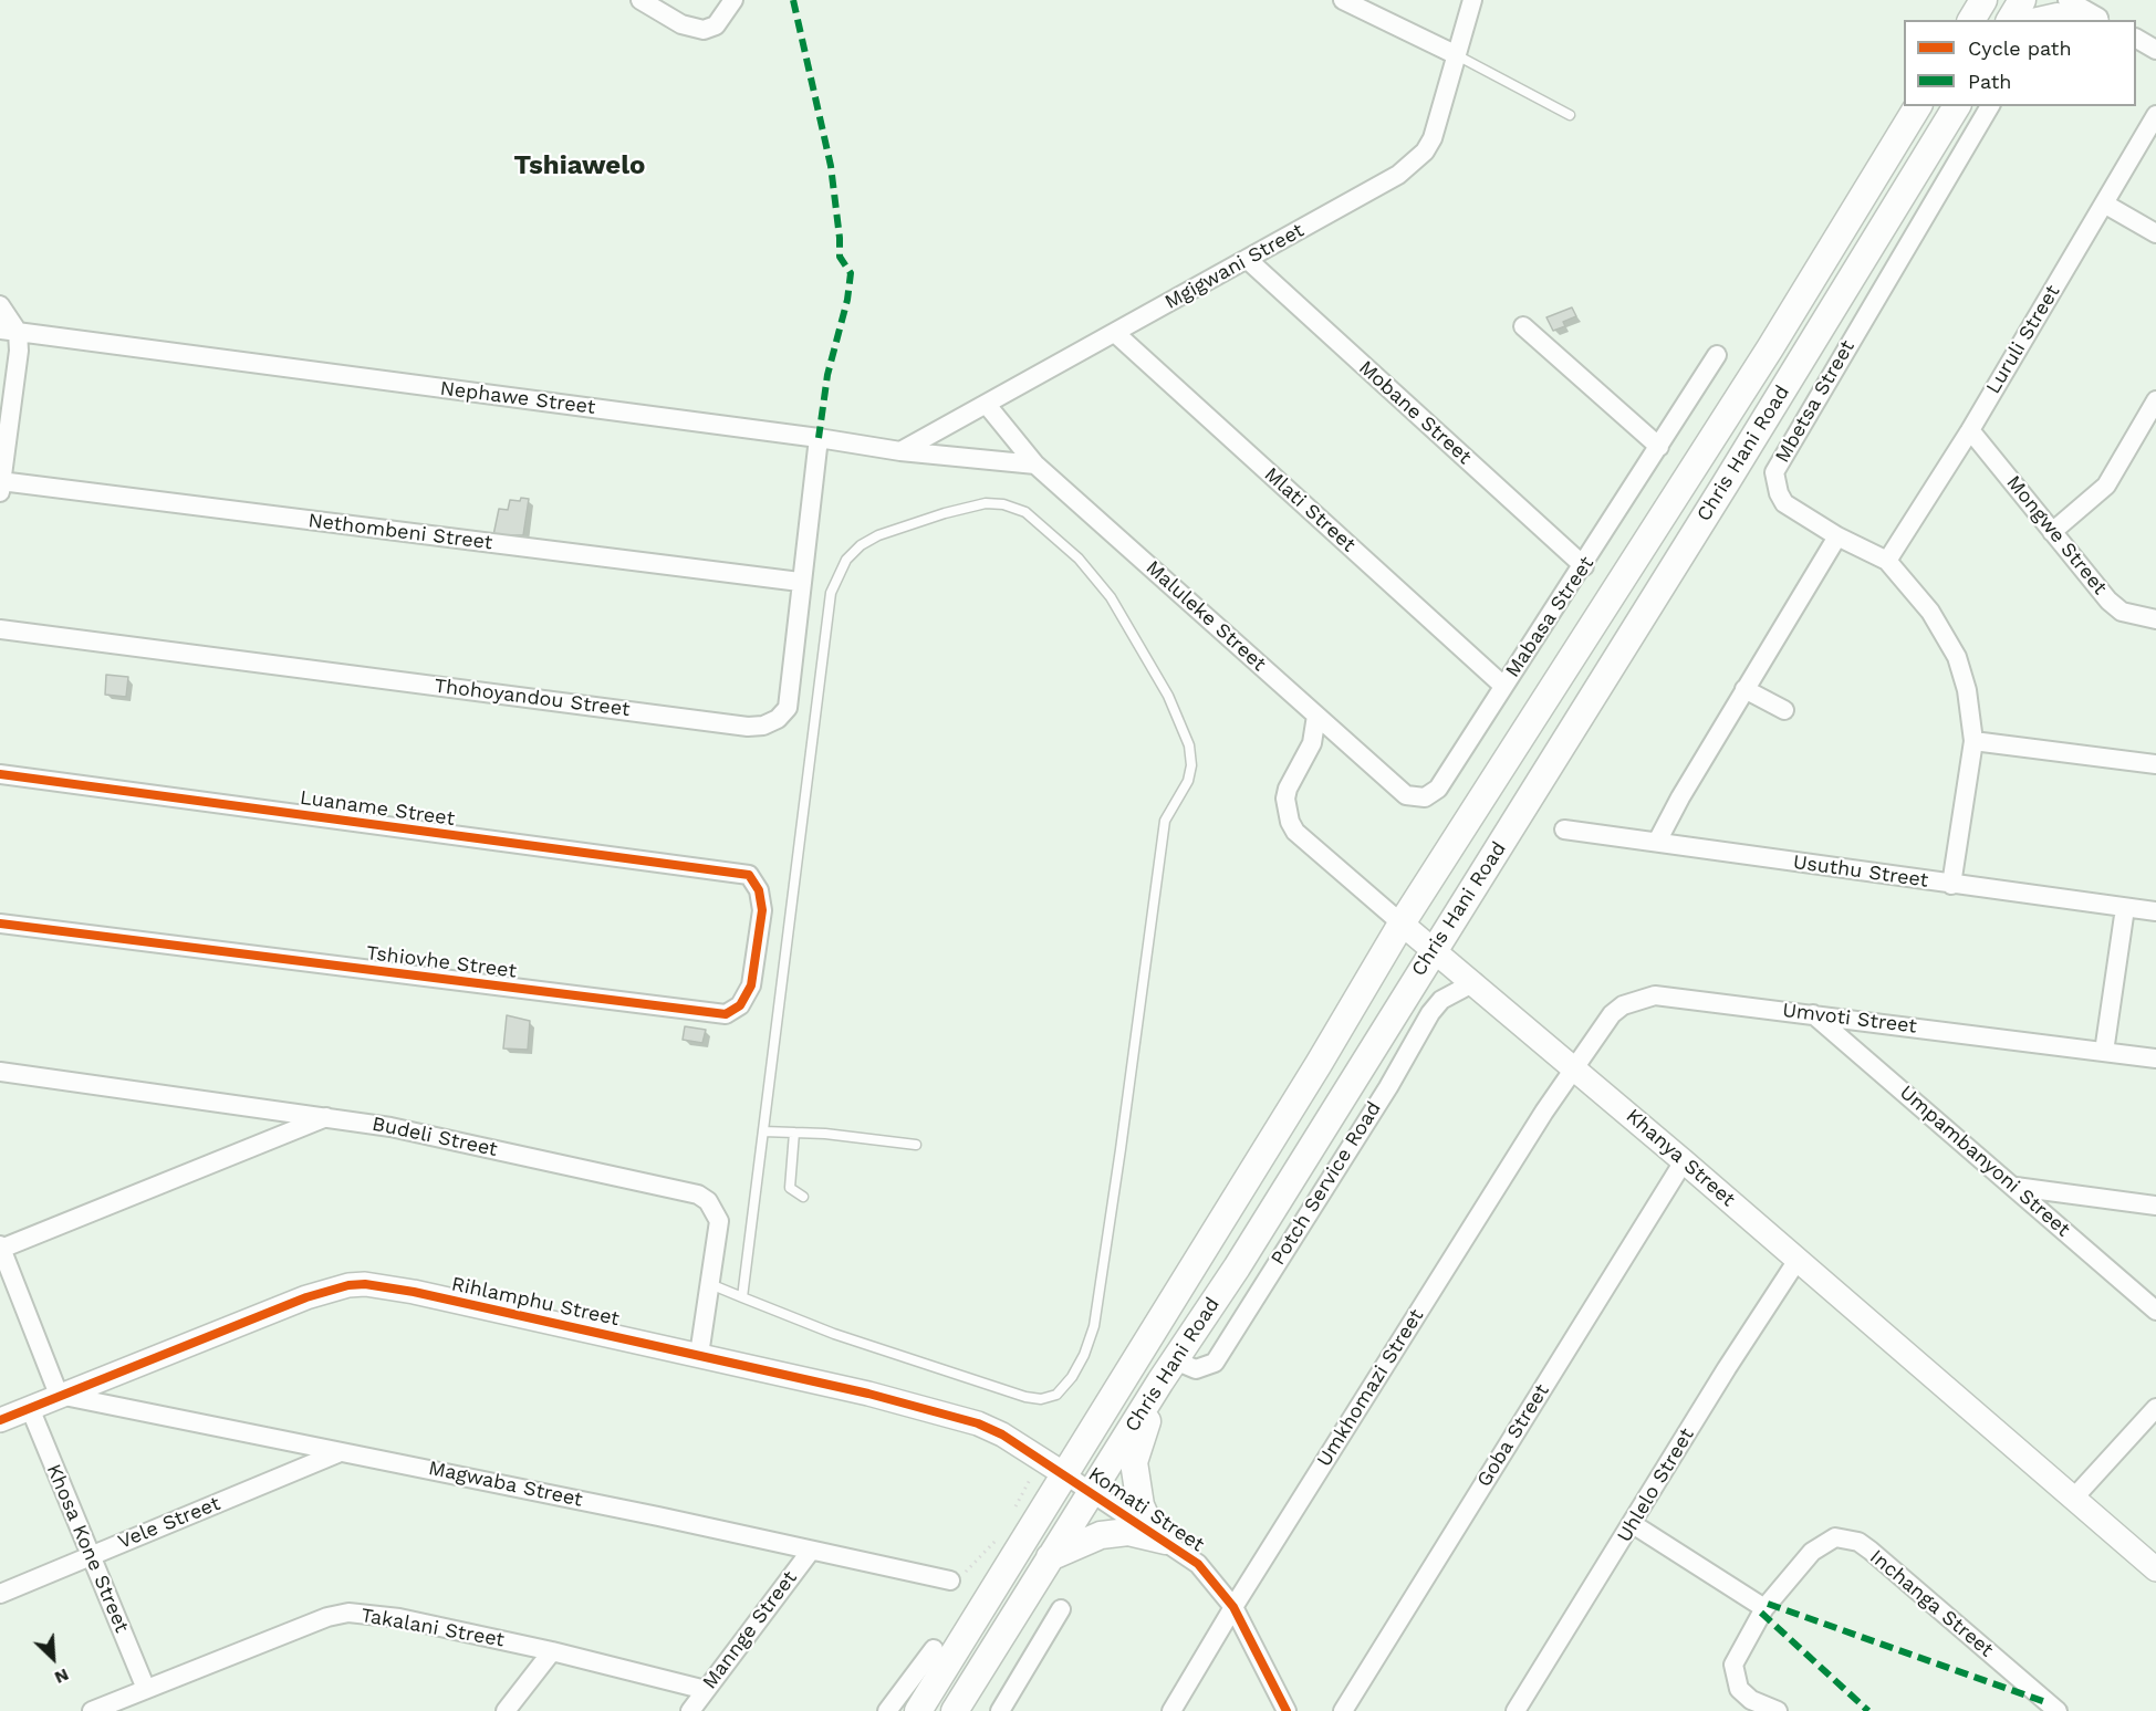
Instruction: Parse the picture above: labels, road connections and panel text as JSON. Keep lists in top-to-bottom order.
{
  "streets": {
    "main road": ["Chris Hani Road"],
    "street": [
      "Mgigwani Street",
      "Luruli Street",
      "Nephawe Street",
      "Mbetsa Street",
      "Mobane Street",
      "Mlati Street",
      "Nethombeni Street",
      "Mongwe Street",
      "Maluleke Street",
      "Mabasa Street",
      "Thohoyandou Street",
      "Luaname Street",
      "Usuthu Street",
      "Tshiovhe Street",
      "Umvoti Street",
      "Budeli Street",
      "Khanya Street",
      "Umpambanyoni Street",
      "Potch Service Road",
      "Rihlamphu Street",
      "Umkhomazi Street",
      "Goba Street",
      "Magwaba Street",
      "Uhlelo Street",
      "Komati Street",
      "Vele Street",
      "Khosa Kone Street",
      "Inchanga Street",
      "Takalani Street",
      "Mannge Street"
    ]
  },
  "crossings": [
    ["Mgigwani Street", "Nephawe Street"],
    ["Mgigwani Street", "Mobane Street"],
    ["Mgigwani Street", "Mlati Street"],
    ["Mgigwani Street", "Maluleke Street"],
    ["Luruli Street", "Mbetsa Street"],
    ["Luruli Street", "Mongwe Street"],
    ["Nephawe Street", "Maluleke Street"],
    ["Nephawe Street", "Thohoyandou Street"],
    ["Mbetsa Street", "Usuthu Street"],
    ["Mobane Street", "Mabasa Street"],
    ["Chris Hani Road", "Khanya Street"],
    ["Chris Hani Road", "Potch Service Road"],
    ["Chris Hani Road", "Rihlamphu Street"],
    ["Chris Hani Road", "Komati Street"],
    ["Mlati Street", "Mabasa Street"],
    ["Nethombeni Street", "Thohoyandou Street"],
    ["Maluleke Street", "Mabasa Street"],
    ["Maluleke Street", "Khanya Street"],
    ["Luaname Street", "Tshiovhe Street"],
    ["Umvoti Street", "Khanya Street"],
    ["Umvoti Street", "Umpambanyoni Street"],
    ["Umvoti Street", "Umkhomazi Street"],
    ["Budeli Street", "Rihlamphu Street"],
    ["Khanya Street", "Potch Service Road"],
    ["Khanya Street", "Umkhomazi Street"],
    ["Khanya Street", "Goba Street"],
    ["Khanya Street", "Uhlelo Street"],
    ["Rihlamphu Street", "Magwaba Street"],
    ["Rihlamphu Street", "Komati Street"],
    ["Rihlamphu Street", "Khosa Kone Street"],
    ["Umkhomazi Street", "Komati Street"],
    ["Magwaba Street", "Vele Street"],
    ["Magwaba Street", "Mannge Street"],
    ["Vele Street", "Khosa Kone Street"],
    ["Khosa Kone Street", "Takalani Street"],
    ["Takalani Street", "Mannge Street"]
  ],
  "districts": ["Tshiawelo"],
  "legend": ["Cycle path", "Path"],
  "north": "bottom right"
}
